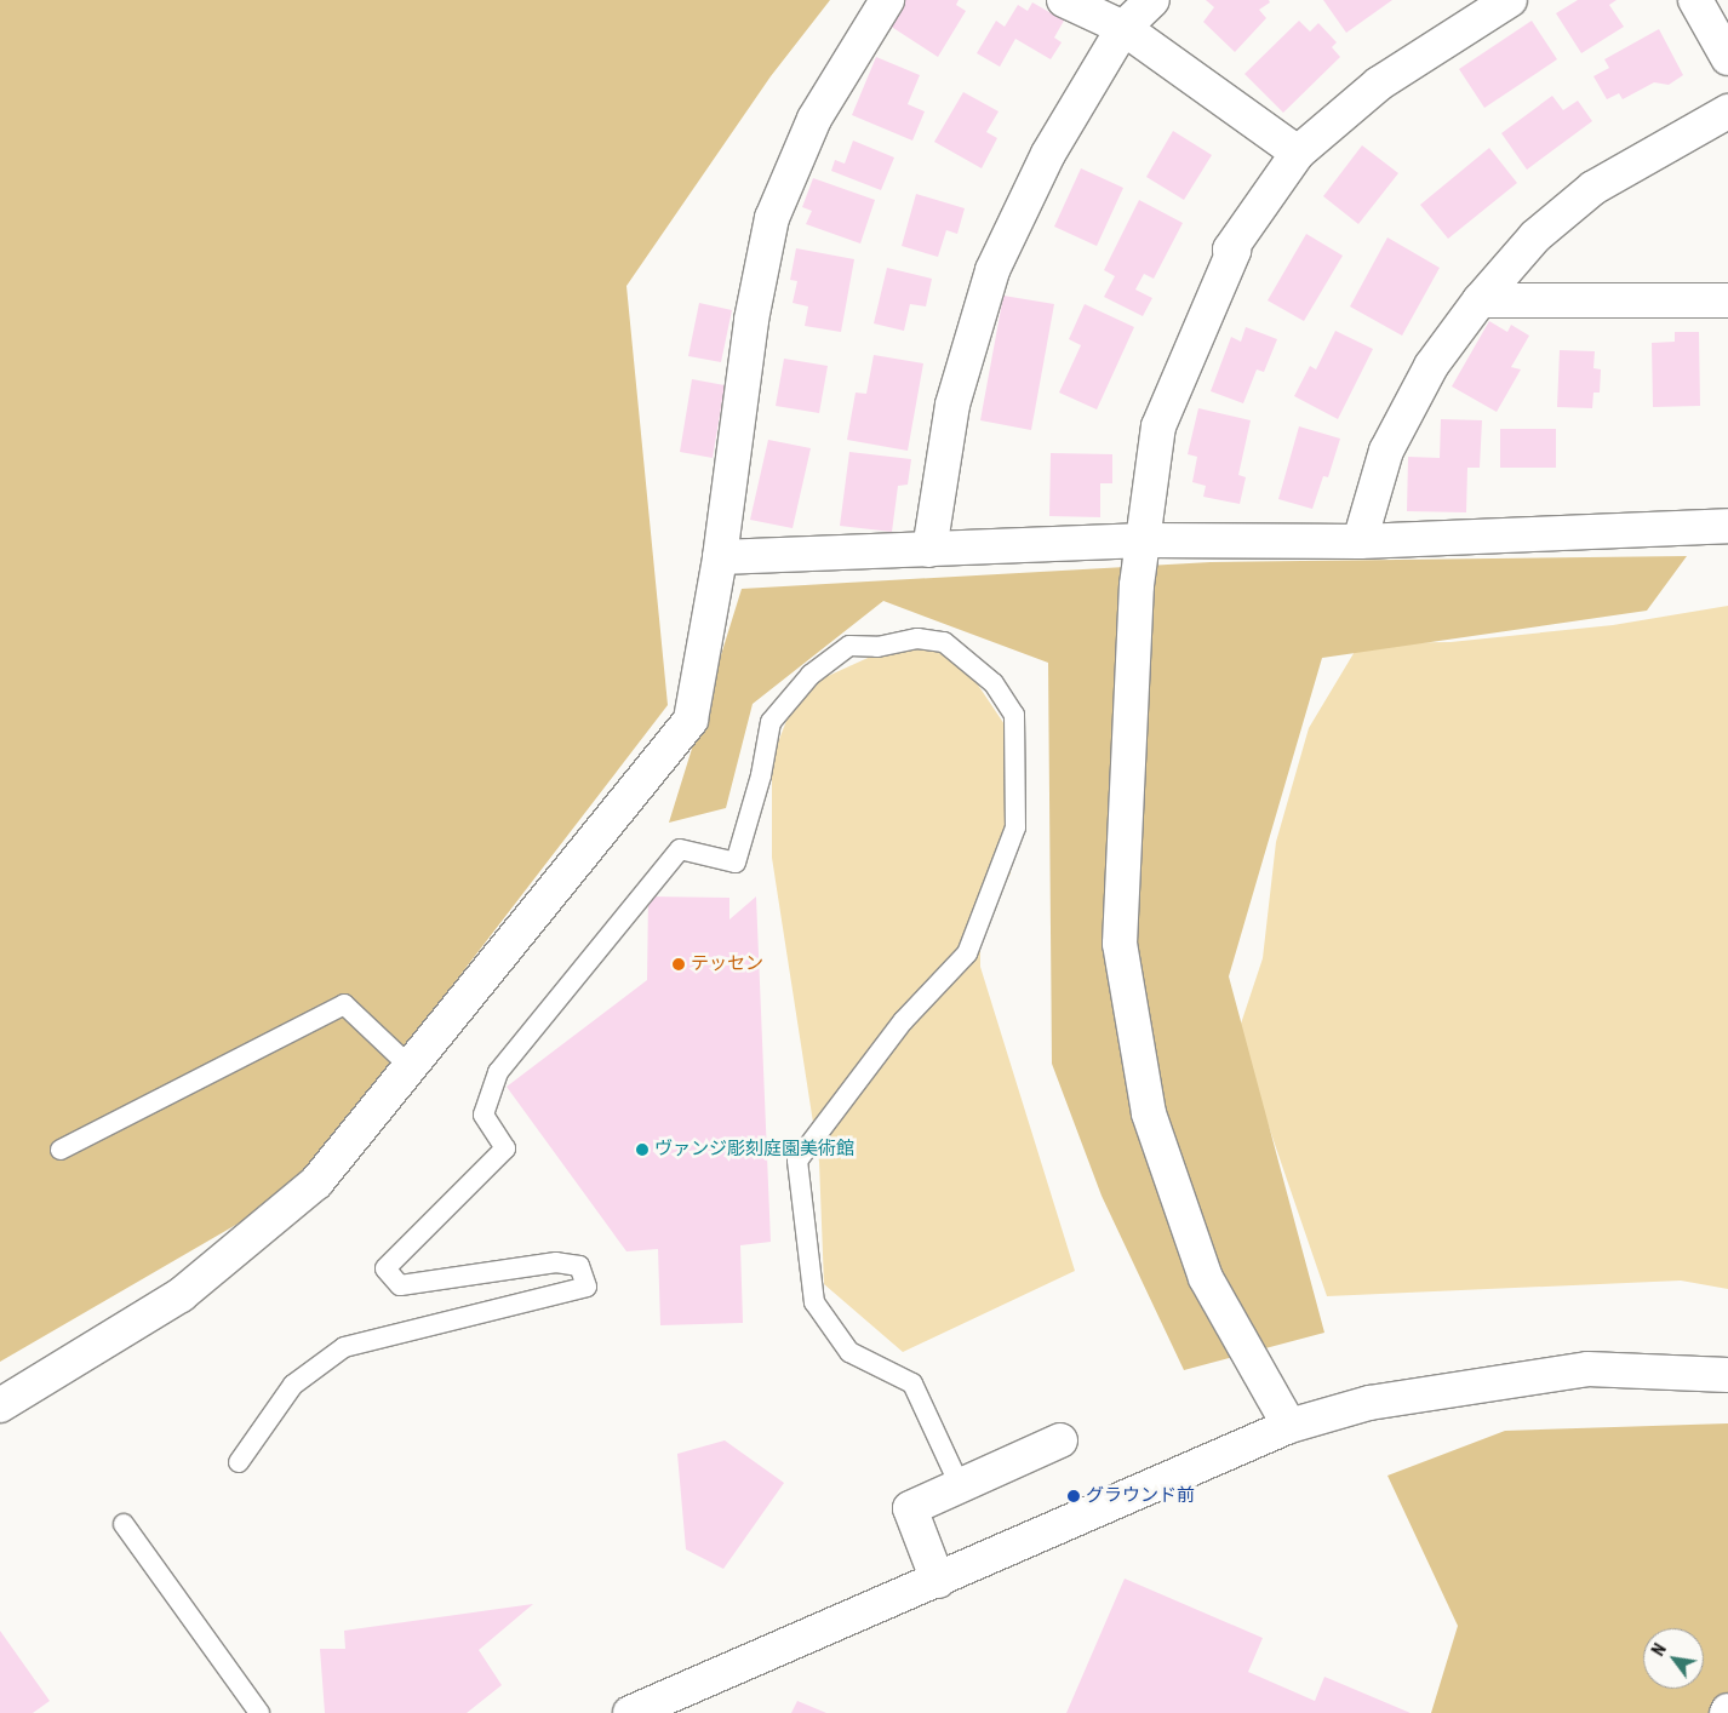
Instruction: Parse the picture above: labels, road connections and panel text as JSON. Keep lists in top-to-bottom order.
{
  "places": ["テッセン", "ヴァンジ彫刻庭園美術館", "グラウンド前"],
  "north": "top left"
}
